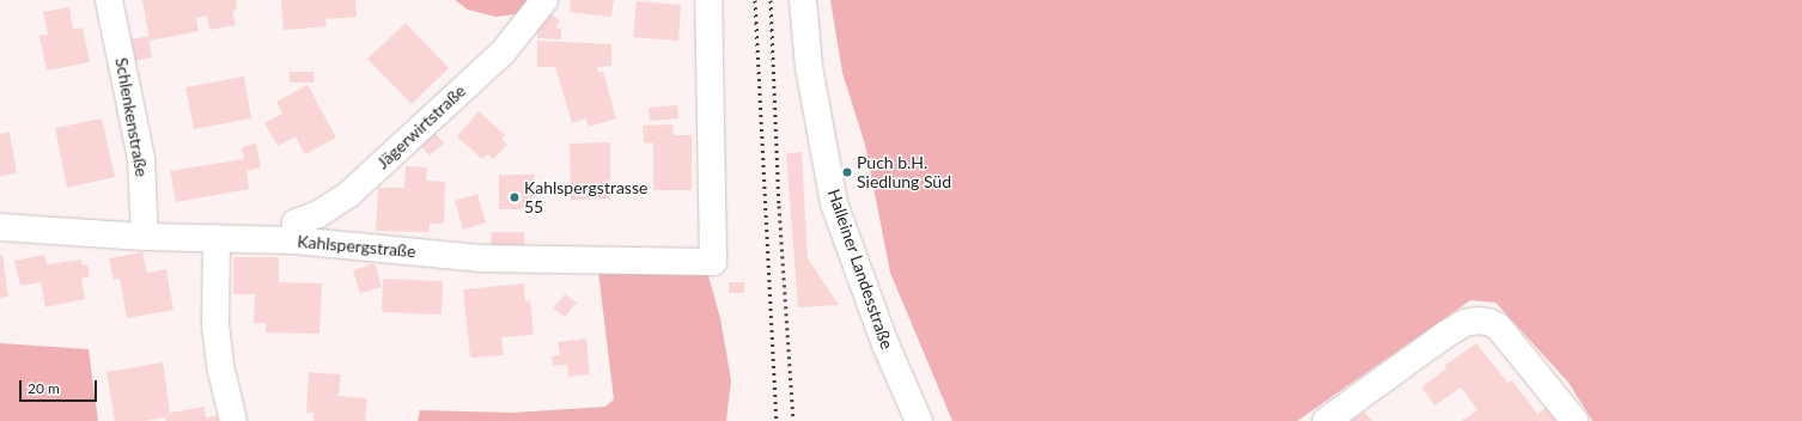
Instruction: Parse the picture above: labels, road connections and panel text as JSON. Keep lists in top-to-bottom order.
{
  "streets": {
    "street": [
      "Schlenkenstraße",
      "Jägerwirtstraße",
      "Kahlspergstraße",
      "Halleiner Landesstraße"
    ]
  },
  "crossings": [
    ["Schlenkenstraße", "Kahlspergstraße"],
    ["Jägerwirtstraße", "Kahlspergstraße"]
  ],
  "places": ["Puch b.H. Siedlung Süd", "Kahlspergstrasse 55"],
  "scale_bar": "20 m"
}
